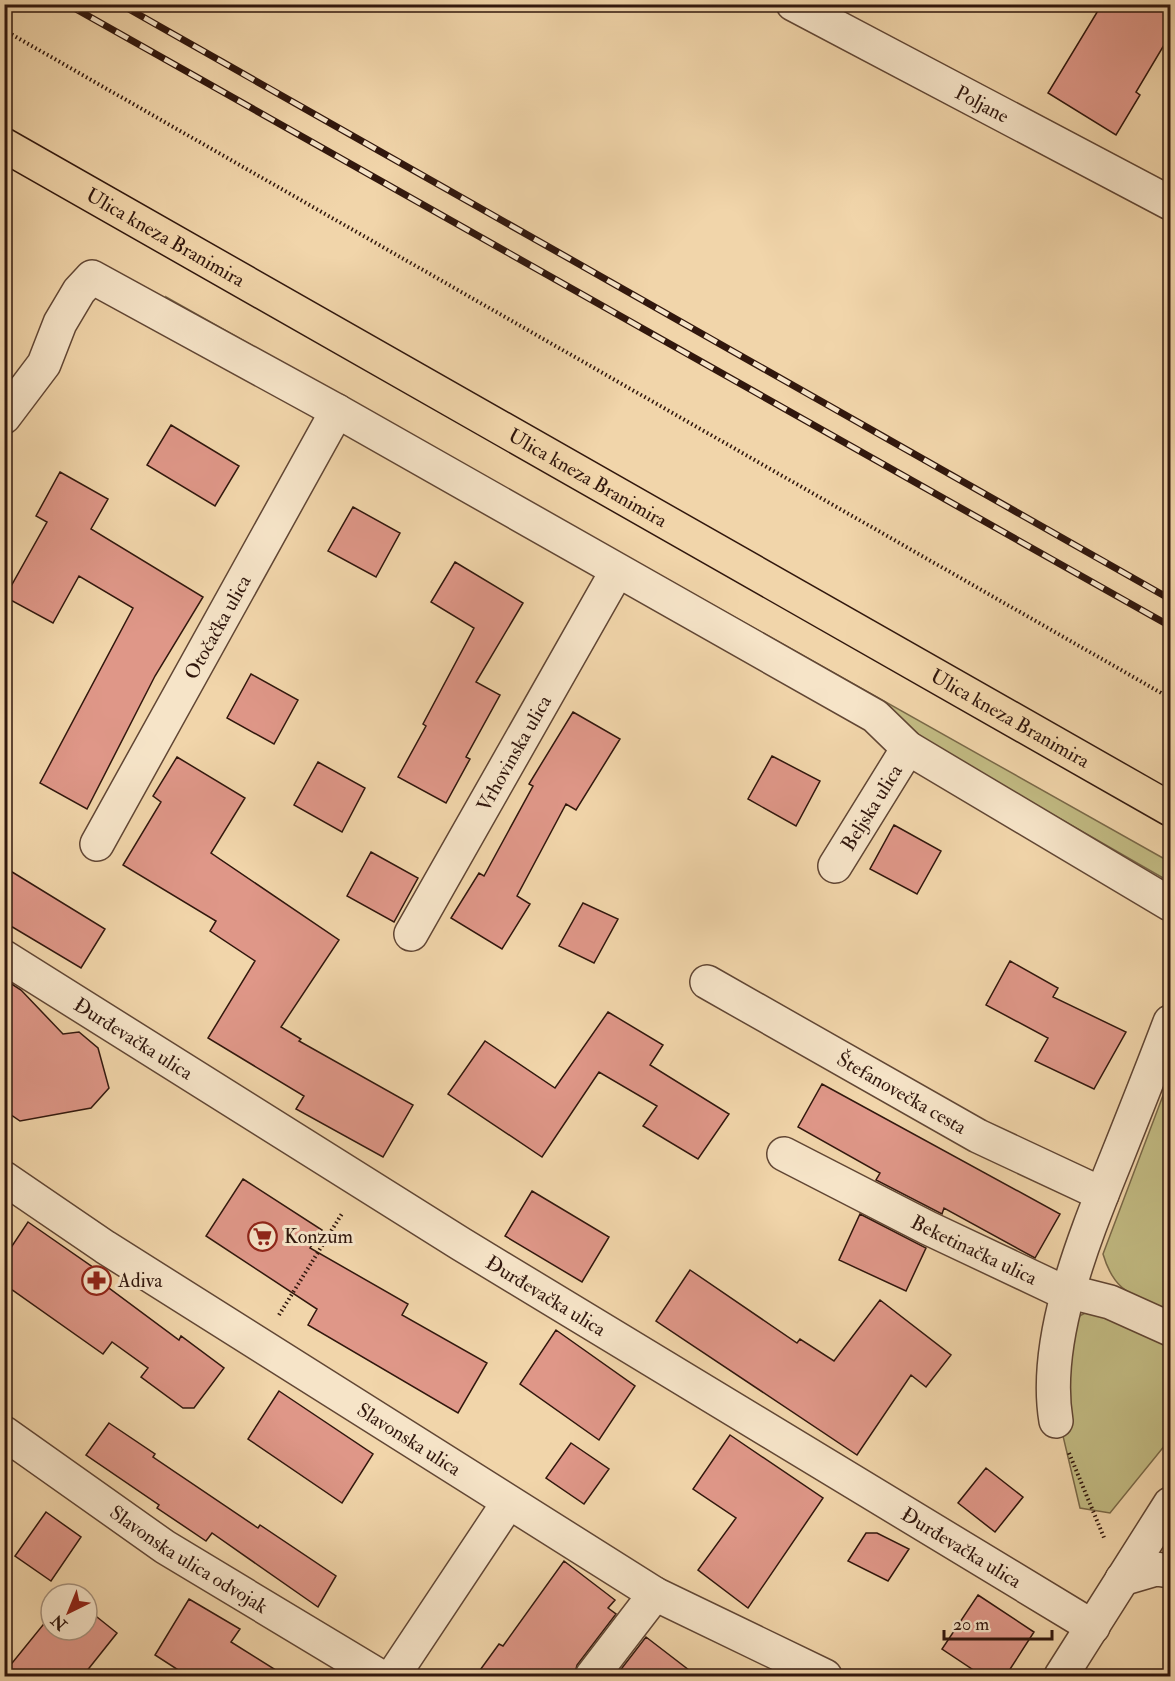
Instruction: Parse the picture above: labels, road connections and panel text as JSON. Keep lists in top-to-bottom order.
{
  "streets": {
    "main road": ["Ulica kneza Branimira"],
    "street": [
      "Poljane",
      "Otočačka ulica",
      "Vrhovinska ulica",
      "Beljska ulica",
      "Đurđevačka ulica",
      "Štefanovečka cesta",
      "Beketinačka ulica",
      "Slavonska ulica",
      "Slavonska ulica odvojak"
    ]
  },
  "places": {
    "supermarket": ["Konzum"],
    "pharmacy": ["Adiva"]
  },
  "scale_bar": "20 m",
  "north": "bottom left"
}
